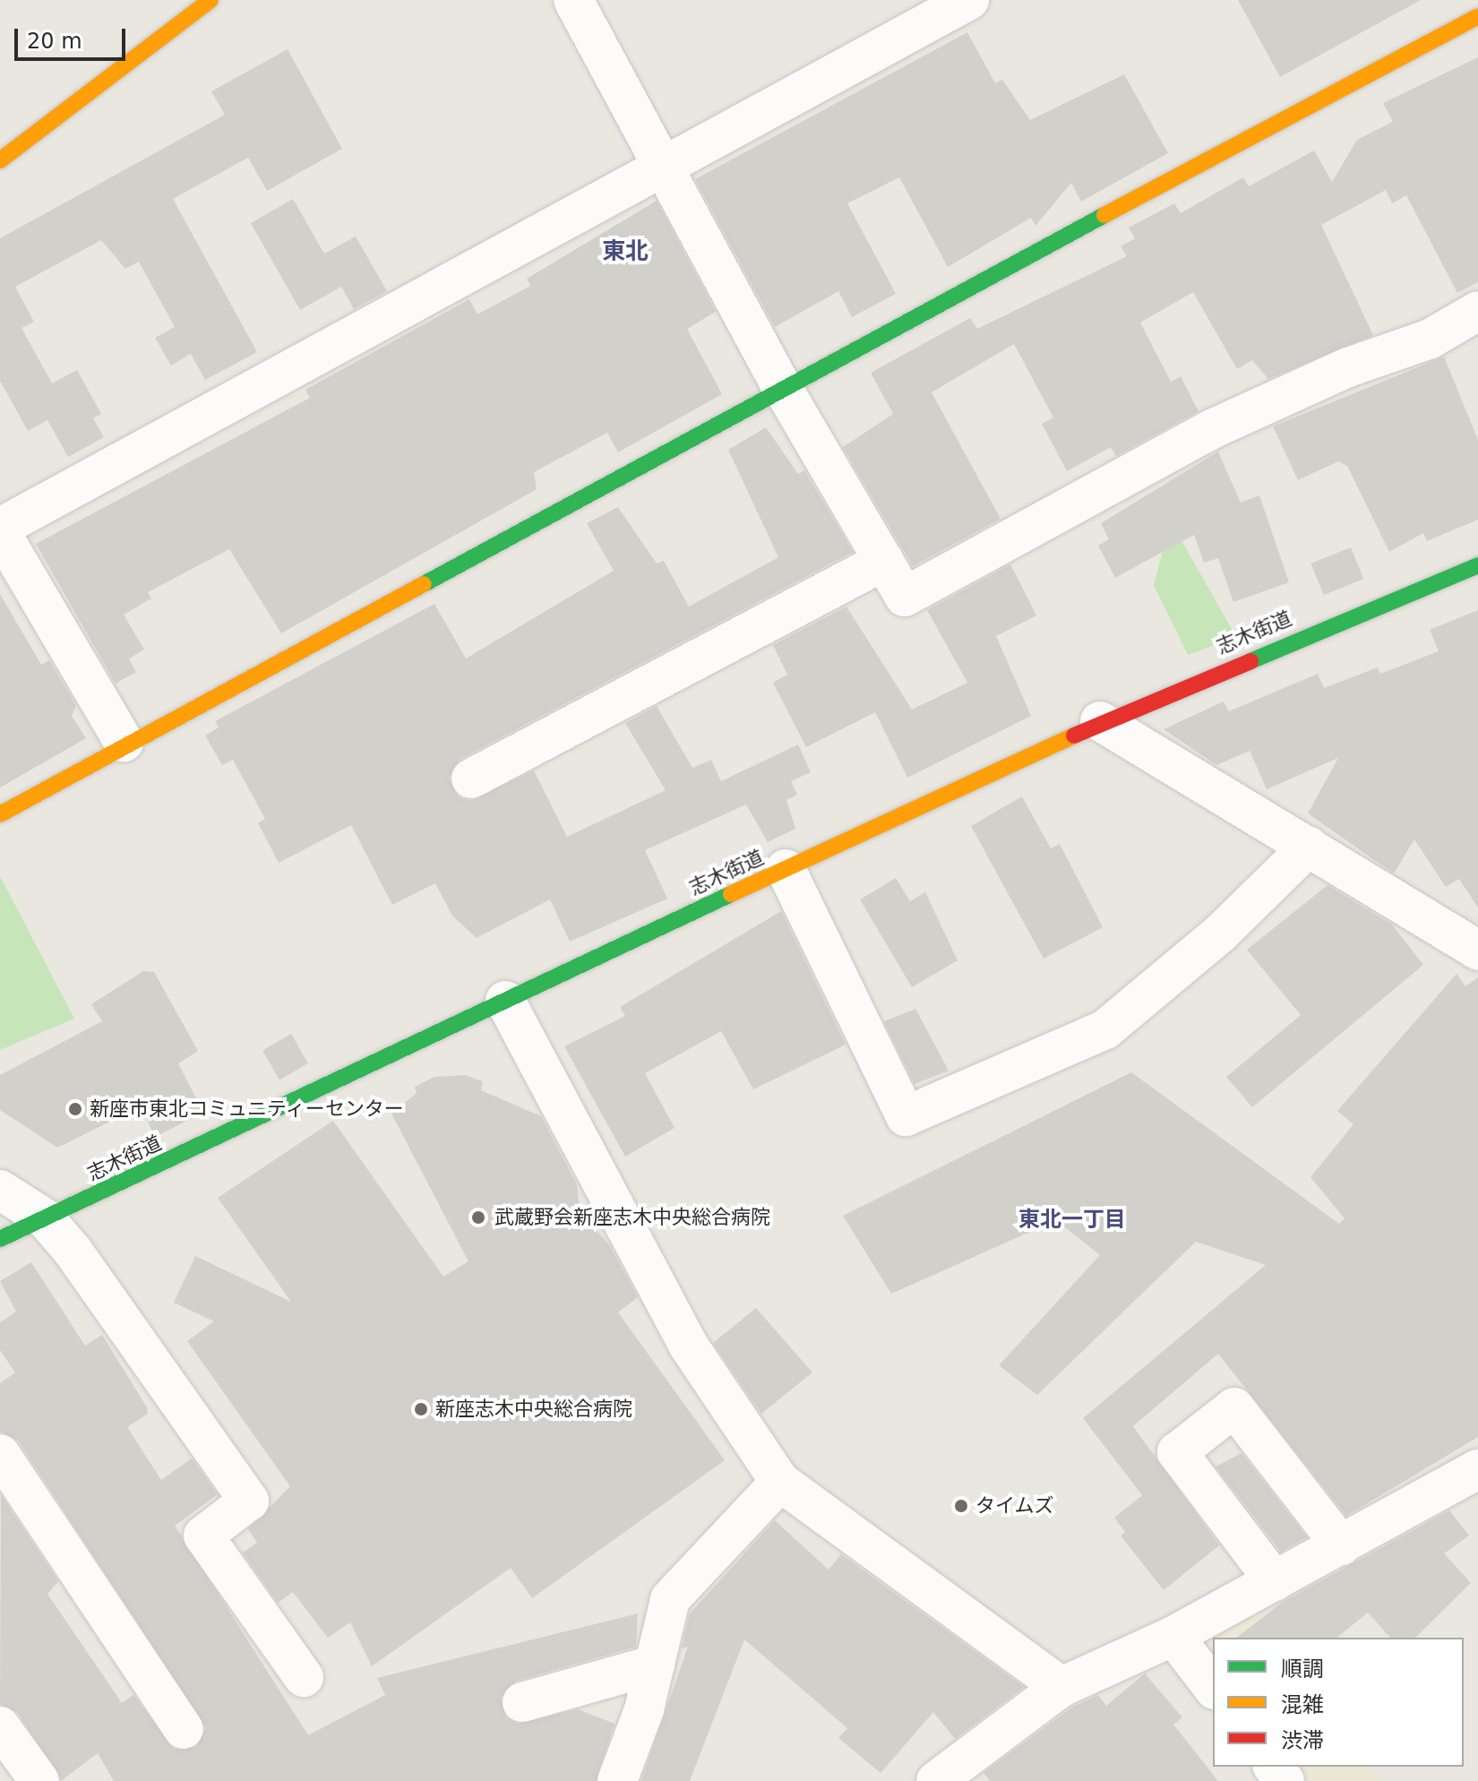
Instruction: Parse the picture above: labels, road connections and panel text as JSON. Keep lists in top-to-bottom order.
{
  "streets": {
    "street": ["志木街道"]
  },
  "districts": ["東北", "東北一丁目"],
  "places": [
    "新座市東北コミュニティーセンター",
    "武蔵野会新座志木中央総合病院",
    "新座志木中央総合病院",
    "タイムズ"
  ],
  "legend": ["順調", "混雑", "渋滞"],
  "scale_bar": "20 m"
}
